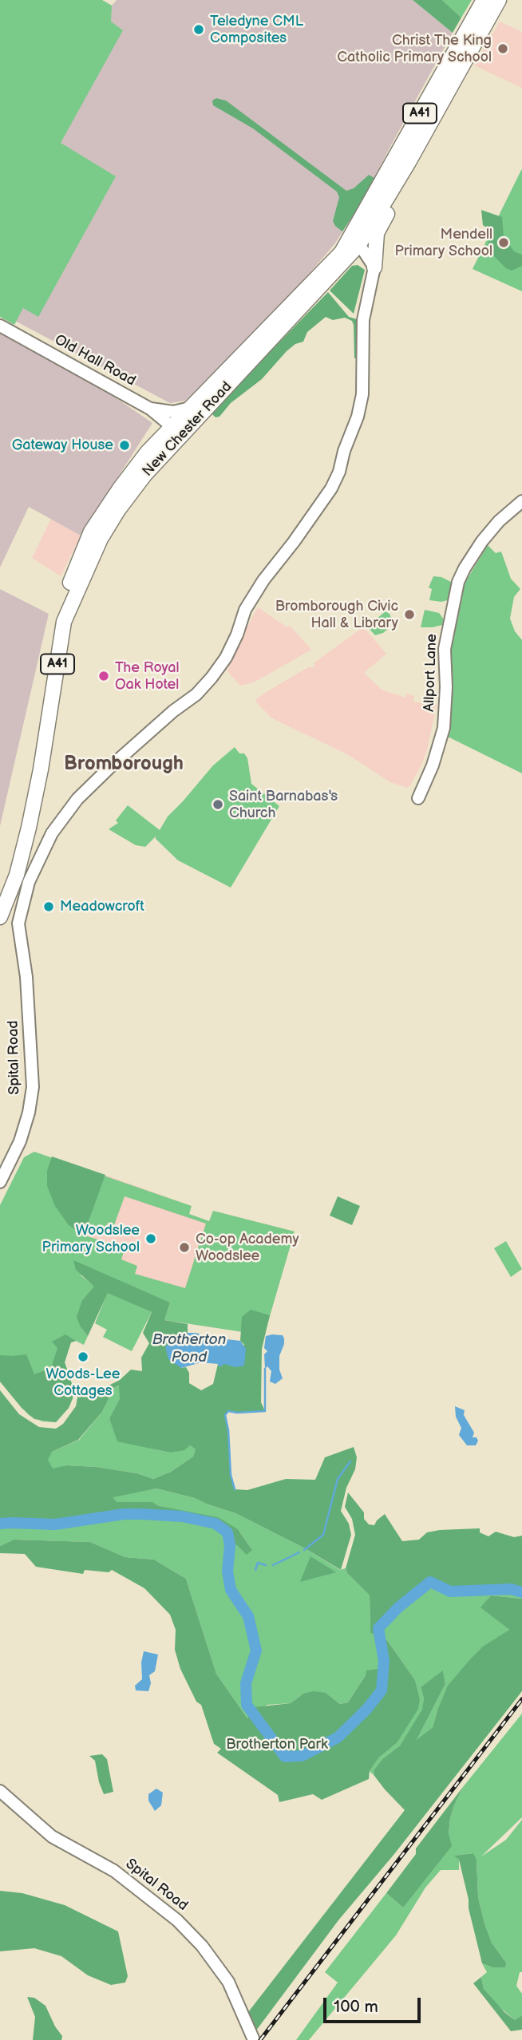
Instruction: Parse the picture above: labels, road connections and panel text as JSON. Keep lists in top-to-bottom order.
{
  "streets": {
    "highway": ["A41", "New Chester Road"],
    "street": ["Old Hall Road", "Allport Lane", "Spital Road"]
  },
  "crossings": [
    ["Old Hall Road", "New Chester Road"]
  ],
  "districts": ["Bromborough"],
  "water": ["Brotherton Pond"],
  "parks": ["Brotherton Park"],
  "places": [
    "Teledyne CML Composites",
    "Christ The King Catholic Primary School",
    "Mendell Primary School",
    "Gateway House",
    "Bromborough Civic Hall & Library",
    "The Royal Oak Hotel",
    "Saint Barnabas's Church",
    "Meadowcroft",
    "Woodslee Primary School",
    "Co-op Academy Woodslee",
    "Woods-Lee Cottages"
  ],
  "scale_bar": "100 m"
}
